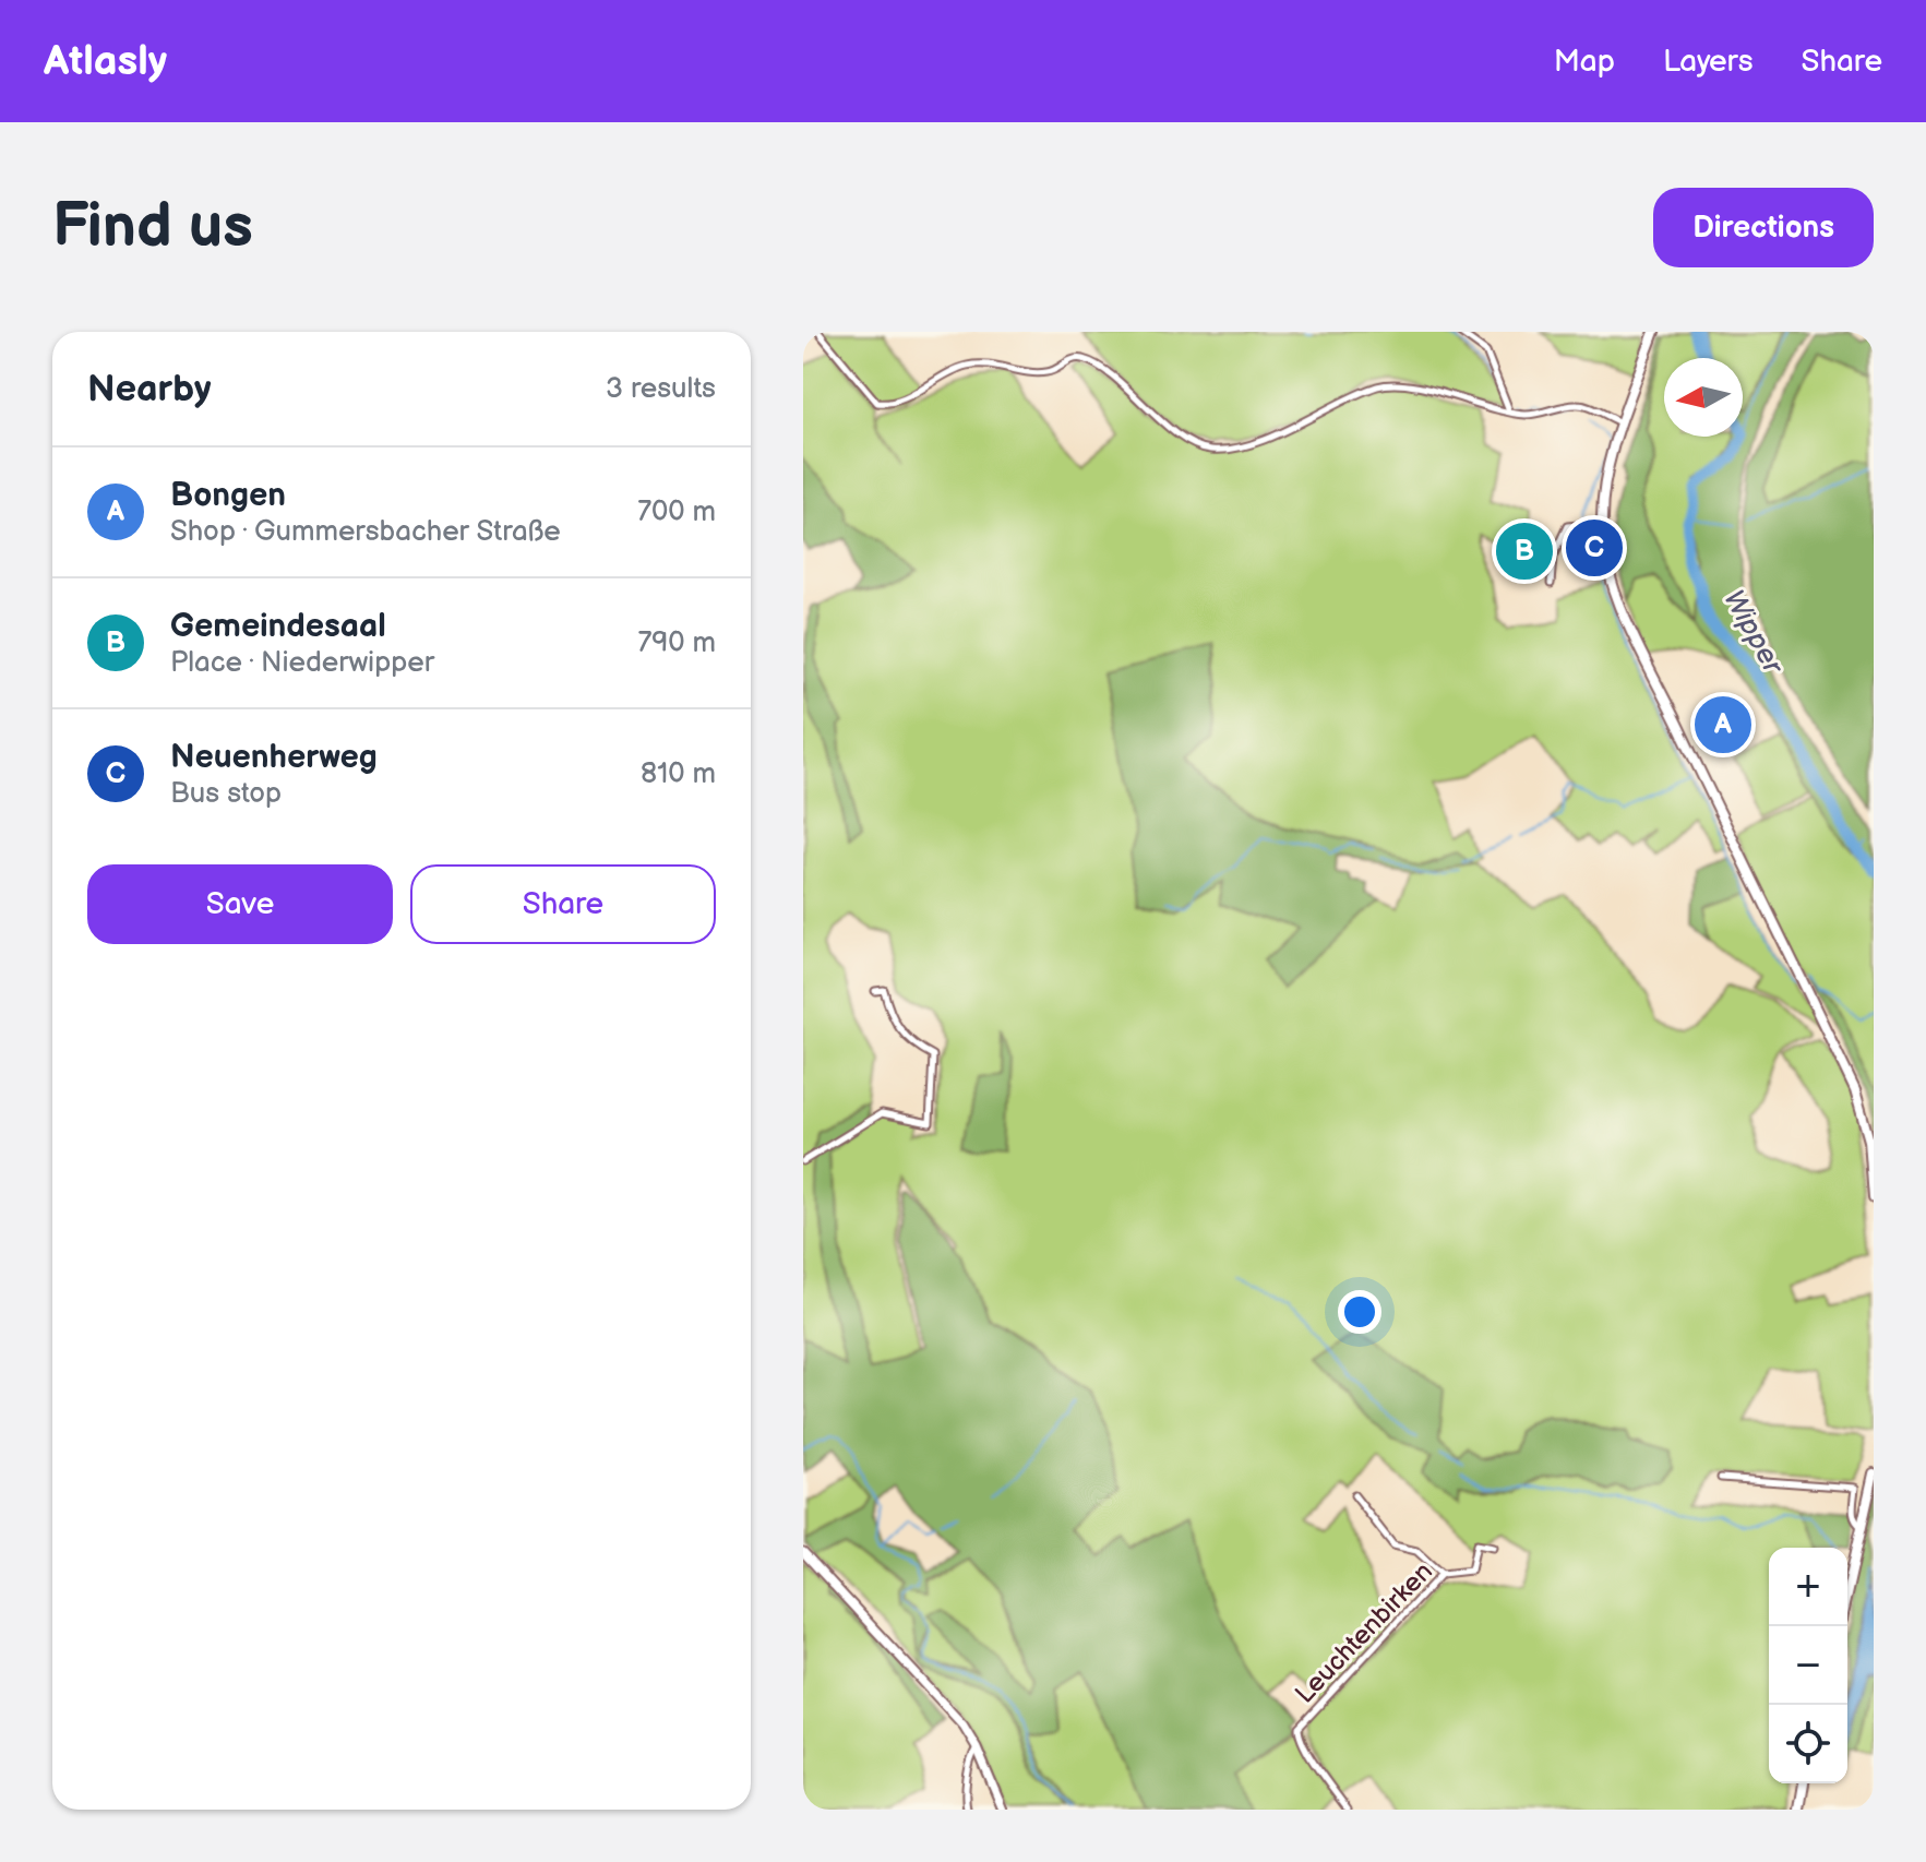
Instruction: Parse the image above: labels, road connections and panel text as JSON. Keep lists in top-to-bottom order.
{
  "streets": {
    "street": ["Leuchtenbirken"]
  },
  "water": ["Wipper"],
  "north": "left",
  "page": {
    "header": "Atlasly",
    "nav": ["Map", "Layers", "Share"],
    "buttons": [
      "Directions",
      ["Save", "Share"]
    ],
    "title": "Find us",
    "heading": ["Nearby", "3 results"],
    "list": [
      {
        "mark": "A",
        "name": "Bongen",
        "note": "Shop · Gummersbacher Straße",
        "value": "700 m"
      },
      {
        "mark": "B",
        "name": "Gemeindesaal",
        "note": "Place · Niederwipper",
        "value": "790 m"
      },
      {
        "mark": "C",
        "name": "Neuenherweg",
        "note": "Bus stop",
        "value": "810 m"
      }
    ],
    "pins": ["C", "B", "A"],
    "map_buttons": ["+", "−"]
  }
}
